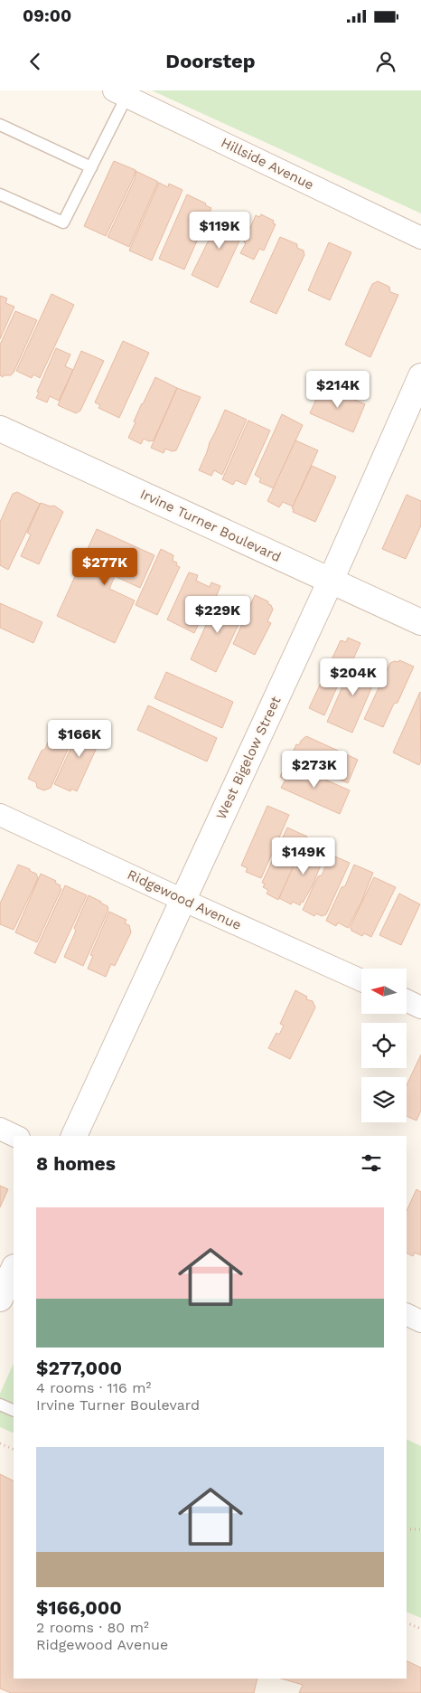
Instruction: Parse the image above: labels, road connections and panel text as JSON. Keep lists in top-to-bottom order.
{
  "streets": {
    "street": [
      "Hillside Avenue",
      "Irvine Turner Boulevard",
      "West Bigelow Street",
      "Ridgewood Avenue"
    ]
  },
  "crossings": [
    ["Irvine Turner Boulevard", "West Bigelow Street"],
    ["West Bigelow Street", "Ridgewood Avenue"]
  ],
  "north": "left",
  "page": {
    "status": "09:00",
    "header": "Doorstep",
    "price": [
      "$119K",
      "$214K",
      "$277K",
      "$229K",
      "$204K",
      "$166K",
      "$273K",
      "$149K"
    ],
    "heading": "8 homes",
    "list": [
      {
        "name": "$277,000",
        "note": "4 rooms · 116 m² · Irvine Turner Boulevard"
      },
      {
        "name": "$166,000",
        "note": "2 rooms · 80 m² · Ridgewood Avenue"
      }
    ]
  }
}
